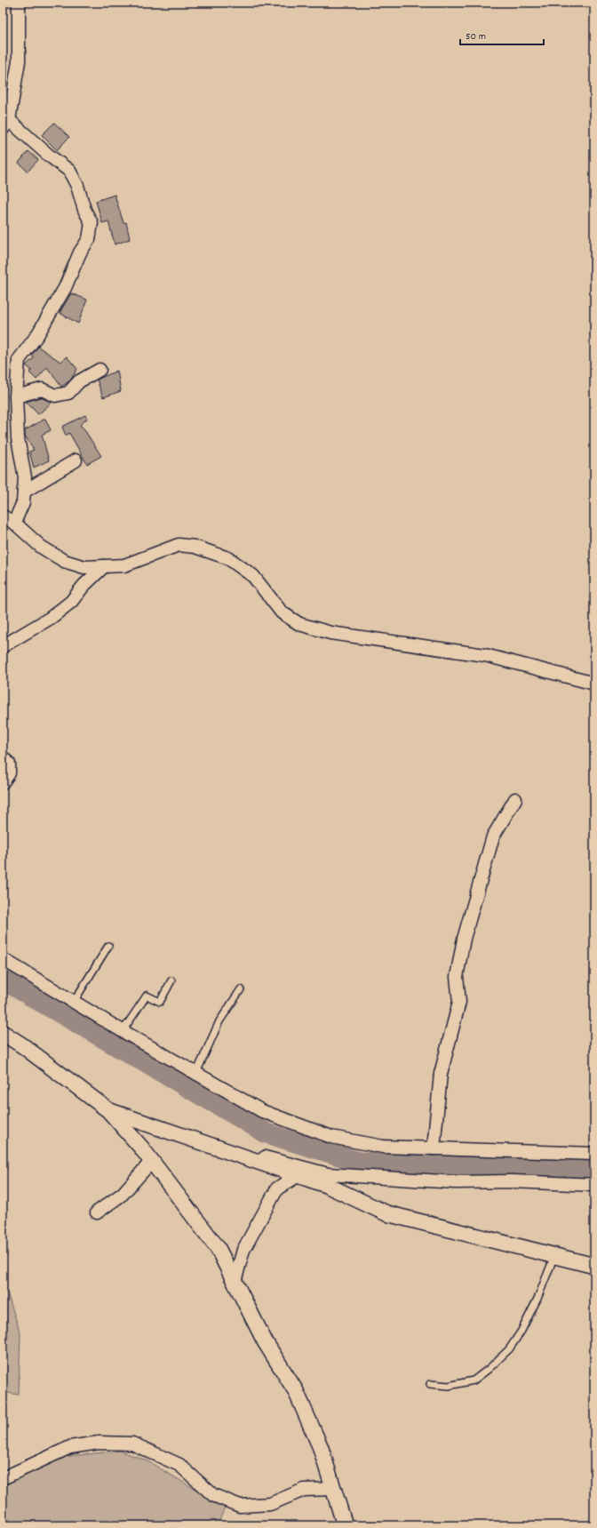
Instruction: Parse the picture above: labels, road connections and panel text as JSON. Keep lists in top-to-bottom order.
{
  "scale_bar": "50 m"
}
